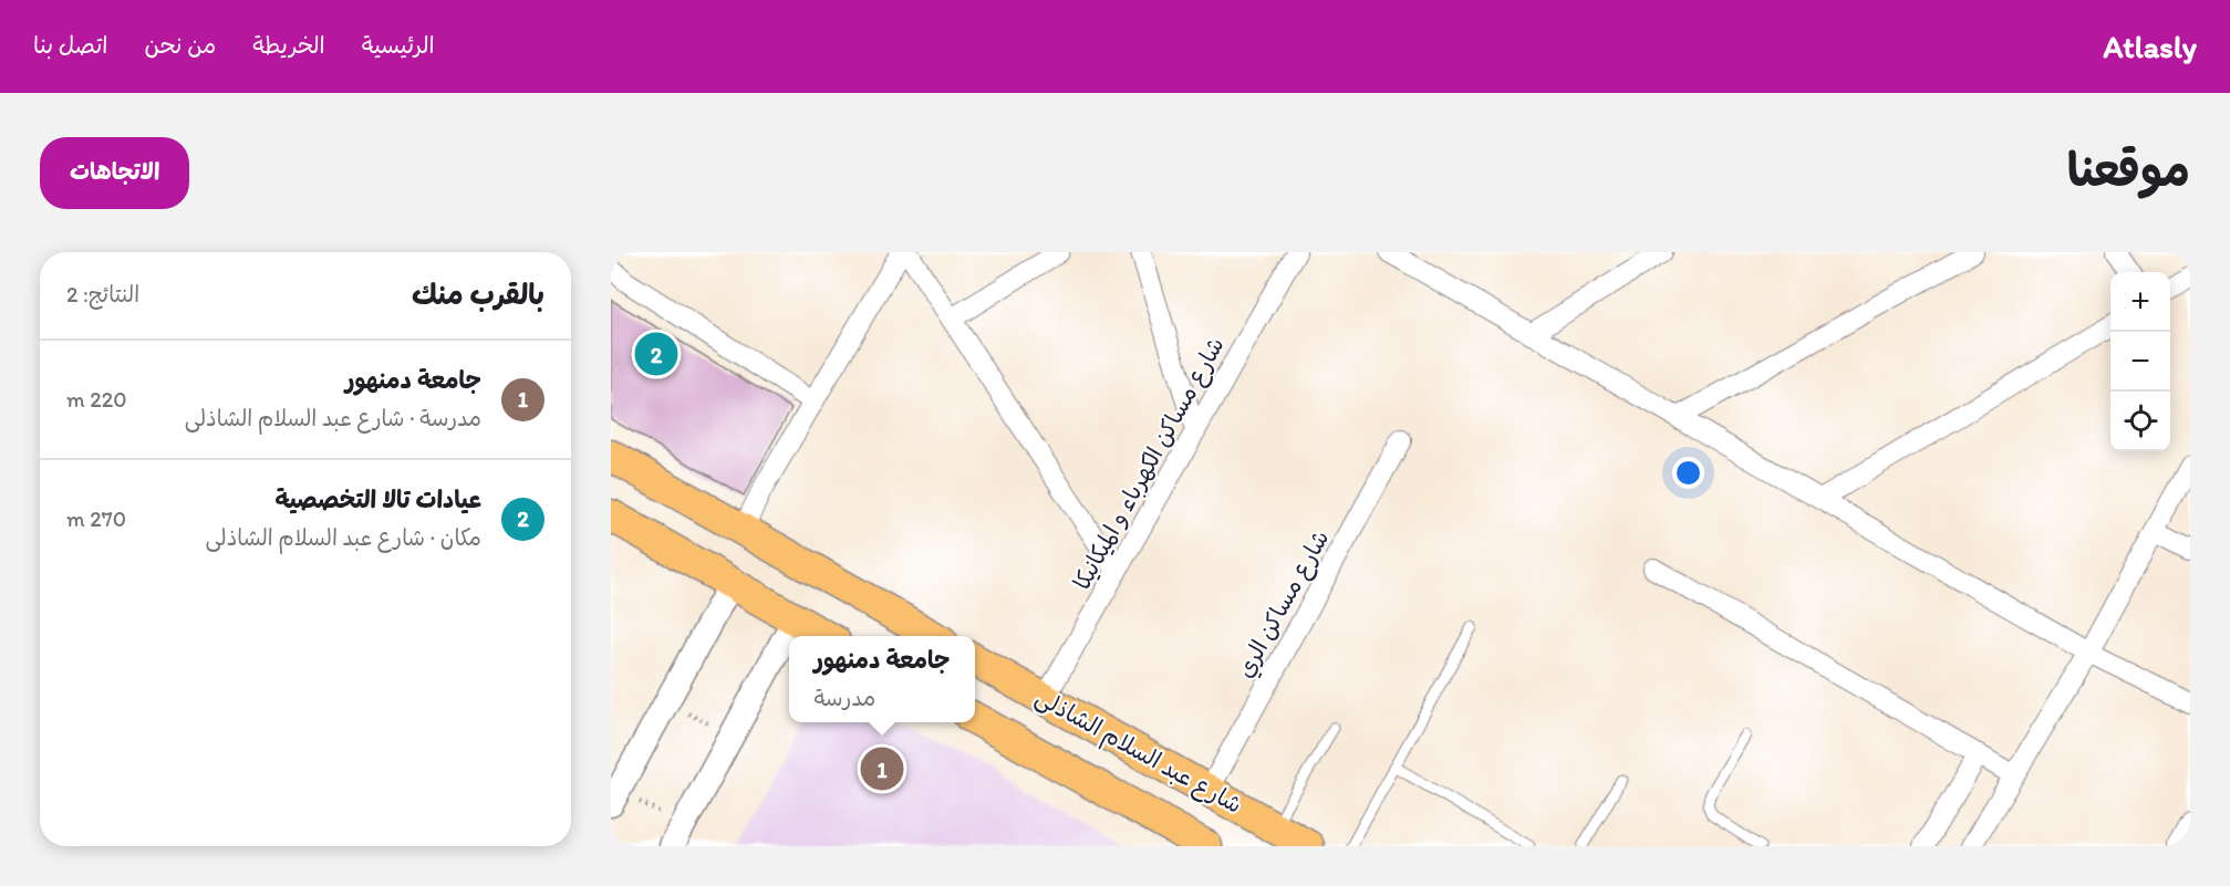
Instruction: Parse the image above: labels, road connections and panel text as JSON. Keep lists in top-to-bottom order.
{
  "streets": {
    "main road": ["شارع عبد السلام الشاذلى"],
    "street": ["شارع مساكن الكهرباء و الميكانيكا", "شارع مساكن الري"]
  },
  "crossings": [
    ["شارع مساكن الكهرباء و الميكانيكا", "شارع عبد السلام الشاذلى"],
    ["شارع مساكن الري", "شارع عبد السلام الشاذلى"]
  ],
  "page": {
    "header": "Atlasly",
    "nav": [
      "الرئيسية",
      "الخريطة",
      "من نحن",
      "اتصل بنا"
    ],
    "title": "موقعنا",
    "buttons": "الاتجاهات",
    "heading": ["بالقرب منك", "النتائج: 2"],
    "map_buttons": ["+", "−"],
    "pins": ["2", "1"],
    "list": [
      {
        "mark": "1",
        "name": "جامعة دمنهور",
        "note": "مدرسة · شارع عبد السلام الشاذلى",
        "value": "220 m"
      },
      {
        "mark": "2",
        "name": "عيادات تالا التخصصية",
        "note": "مكان · شارع عبد السلام الشاذلى",
        "value": "270 m"
      }
    ],
    "popup": ["جامعة دمنهور", "مدرسة"]
  }
}
